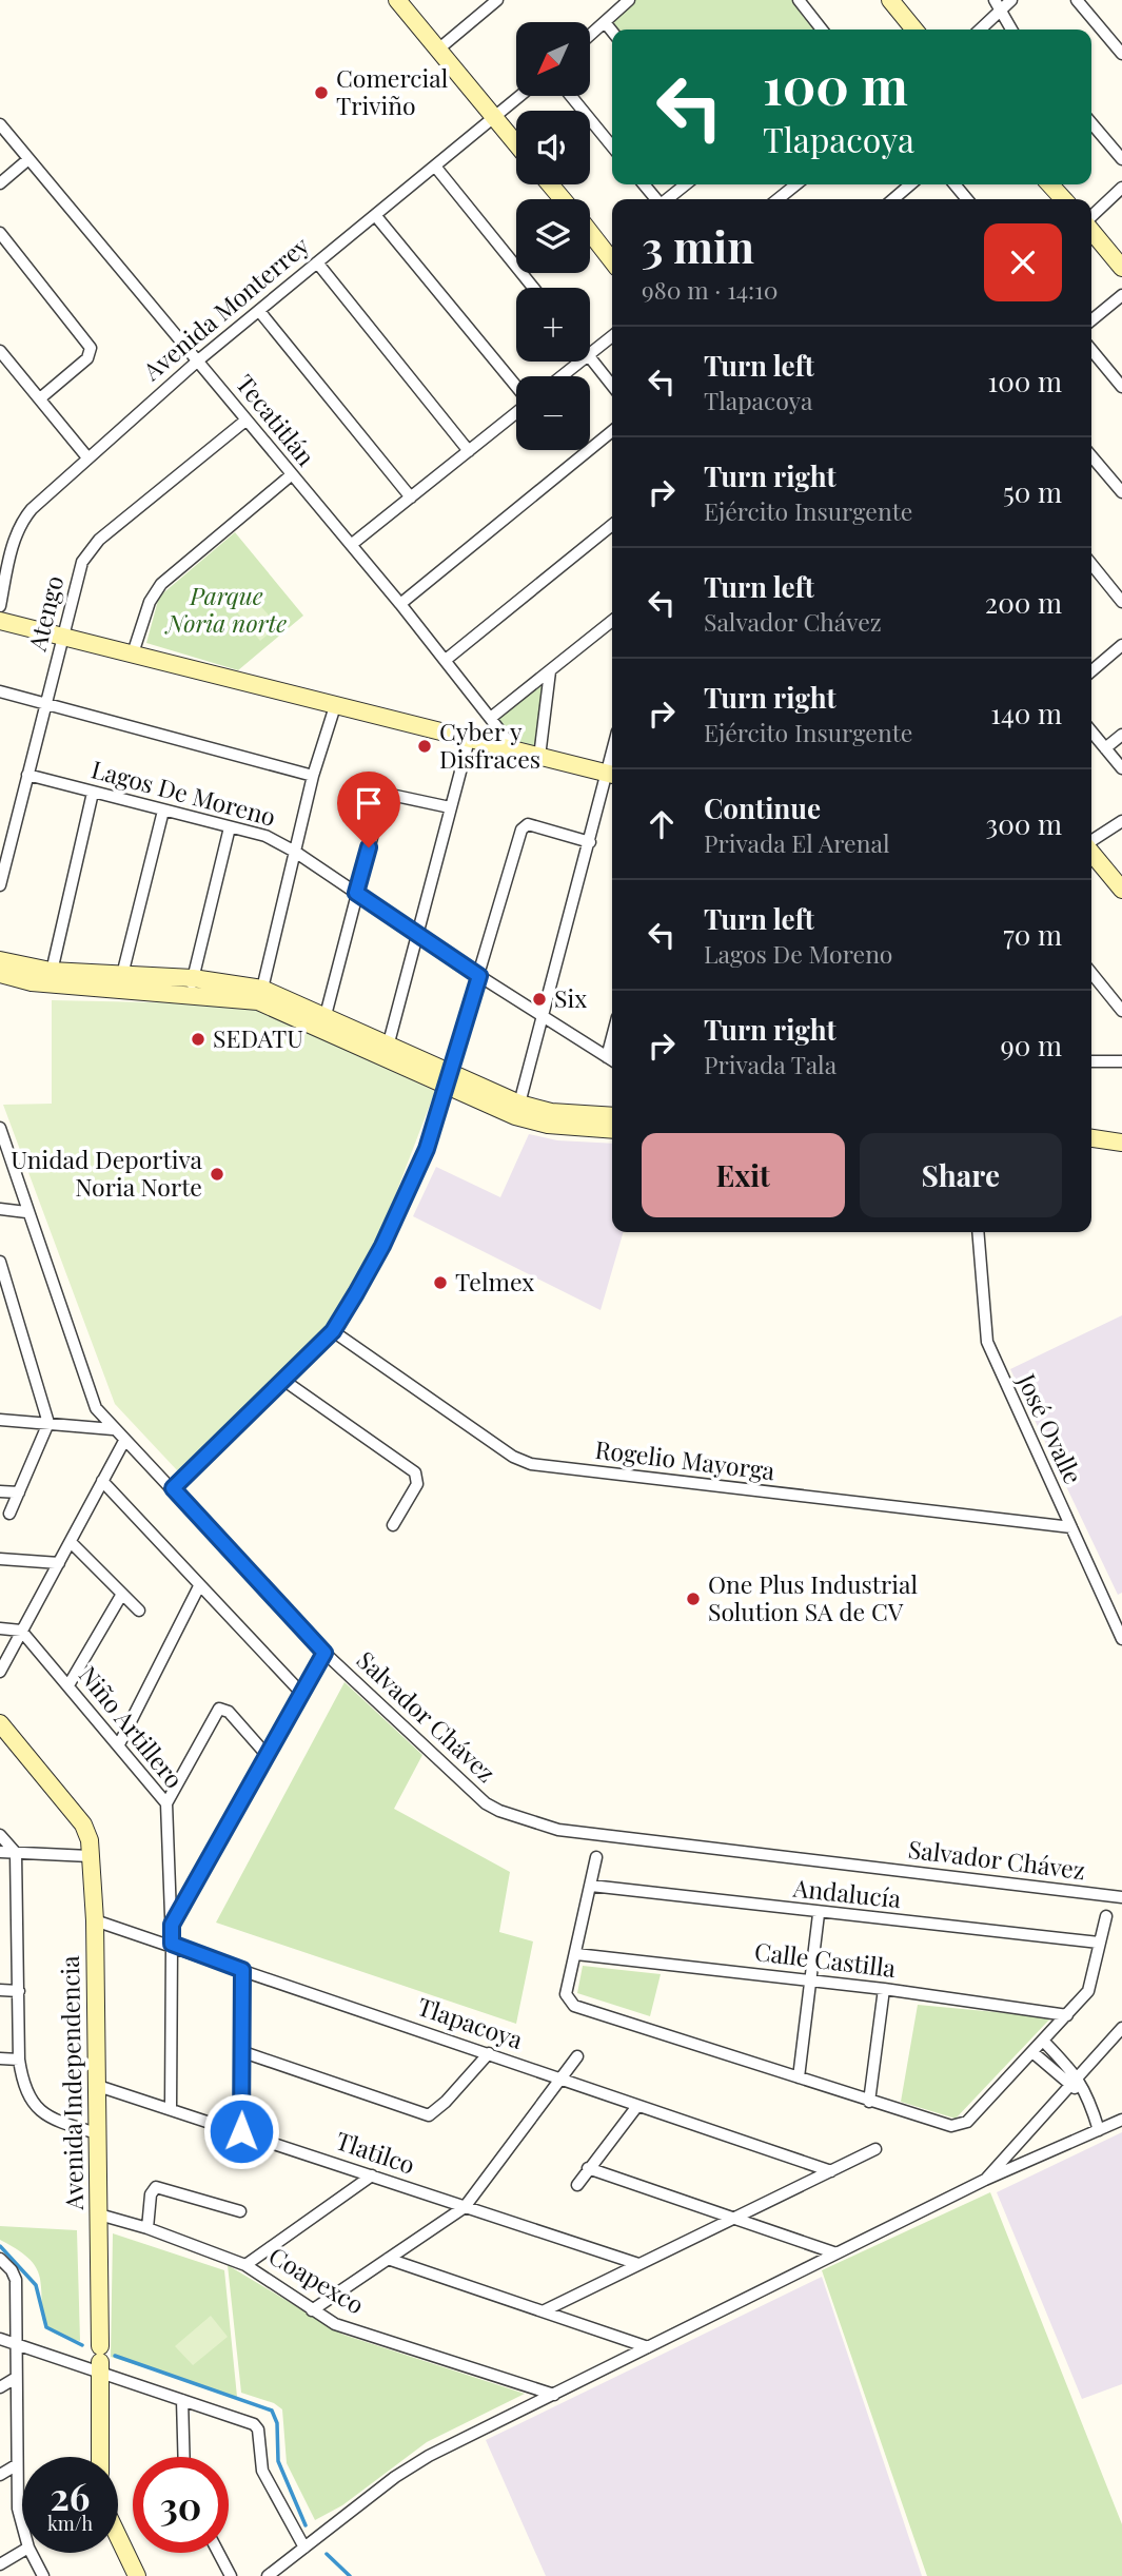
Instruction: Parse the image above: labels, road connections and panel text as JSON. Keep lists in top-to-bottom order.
{
  "streets": {
    "main road": ["Avenida Independencia"],
    "street": [
      "Avenida Monterrey",
      "Tecatitlán",
      "Atengo",
      "Lagos De Moreno",
      "José Ovalle",
      "Rogelio Mayorga",
      "Salvador Chávez",
      "Niño Artillero",
      "Andalucía",
      "Calle Castilla",
      "Tlapacoya",
      "Tlatilco",
      "Coapexco"
    ]
  },
  "crossings": [
    ["Avenida Monterrey", "Tecatitlán"],
    ["Tecatitlán", "Atengo"],
    ["Atengo", "Lagos De Moreno"],
    ["José Ovalle", "Rogelio Mayorga"],
    ["Niño Artillero", "Tlapacoya"],
    ["Niño Artillero", "Tlatilco"],
    ["Tlapacoya", "Avenida Independencia"],
    ["Avenida Independencia", "Tlatilco"],
    ["Avenida Independencia", "Coapexco"]
  ],
  "parks": ["Parque Noria norte"],
  "places": [
    "Comercial Triviño",
    "Cyber y Disfraces",
    "Six",
    "SEDATU",
    "Unidad Deportiva Noria Norte",
    "Telmex",
    "One Plus Industrial Solution SA de CV"
  ],
  "north": "bottom left",
  "page": {
    "map_buttons": ["+", "−"],
    "turn": ["100 m", "Tlapacoya"],
    "heading": ["3 min", "980 m · 14:10"],
    "list": [
      {
        "name": "Turn left",
        "note": "Tlapacoya",
        "value": "100 m"
      },
      {
        "name": "Turn right",
        "note": "Ejército Insurgente",
        "value": "50 m"
      },
      {
        "name": "Turn left",
        "note": "Salvador Chávez",
        "value": "200 m"
      },
      {
        "name": "Turn right",
        "note": "Ejército Insurgente",
        "value": "140 m"
      },
      {
        "name": "Continue",
        "note": "Privada El Arenal",
        "value": "300 m"
      },
      {
        "name": "Turn left",
        "note": "Lagos De Moreno",
        "value": "70 m"
      },
      {
        "name": "Turn right",
        "note": "Privada Tala",
        "value": "90 m"
      }
    ],
    "buttons": ["Exit", "Share"],
    "speed": "26 km/h",
    "limit": "30"
  }
}
